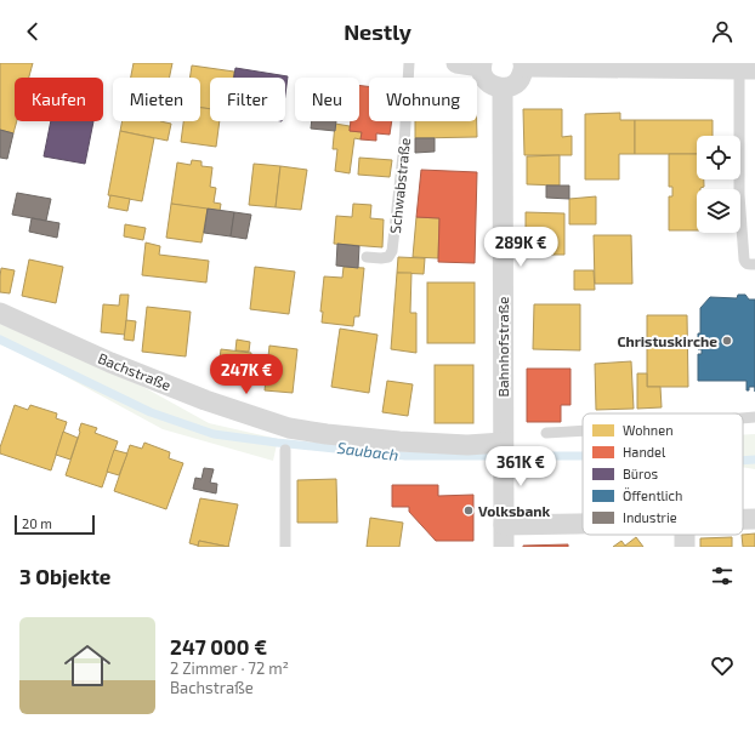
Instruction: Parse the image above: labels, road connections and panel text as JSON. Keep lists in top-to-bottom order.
{
  "streets": {
    "street": ["Bahnhofstraße", "Bachstraße"],
    "lane": ["Schwabstraße"]
  },
  "crossings": [
    ["Bahnhofstraße", "Bachstraße"]
  ],
  "water": ["Saubach"],
  "places": ["Christuskirche", "Volksbank"],
  "legend": [
    "Wohnen",
    "Handel",
    "Büros",
    "Öffentlich",
    "Industrie"
  ],
  "scale_bar": "20 m",
  "page": {
    "header": "Nestly",
    "chip": [
      "Kaufen",
      "Mieten",
      "Filter",
      "Neu",
      "Wohnung"
    ],
    "price": ["289K €", "247K €", "361K €"],
    "scale": "20 m",
    "heading": "3 Objekte",
    "list": [
      {
        "name": "247 000 €",
        "note": "2 Zimmer · 72 m² · Bachstraße"
      }
    ]
  }
}
